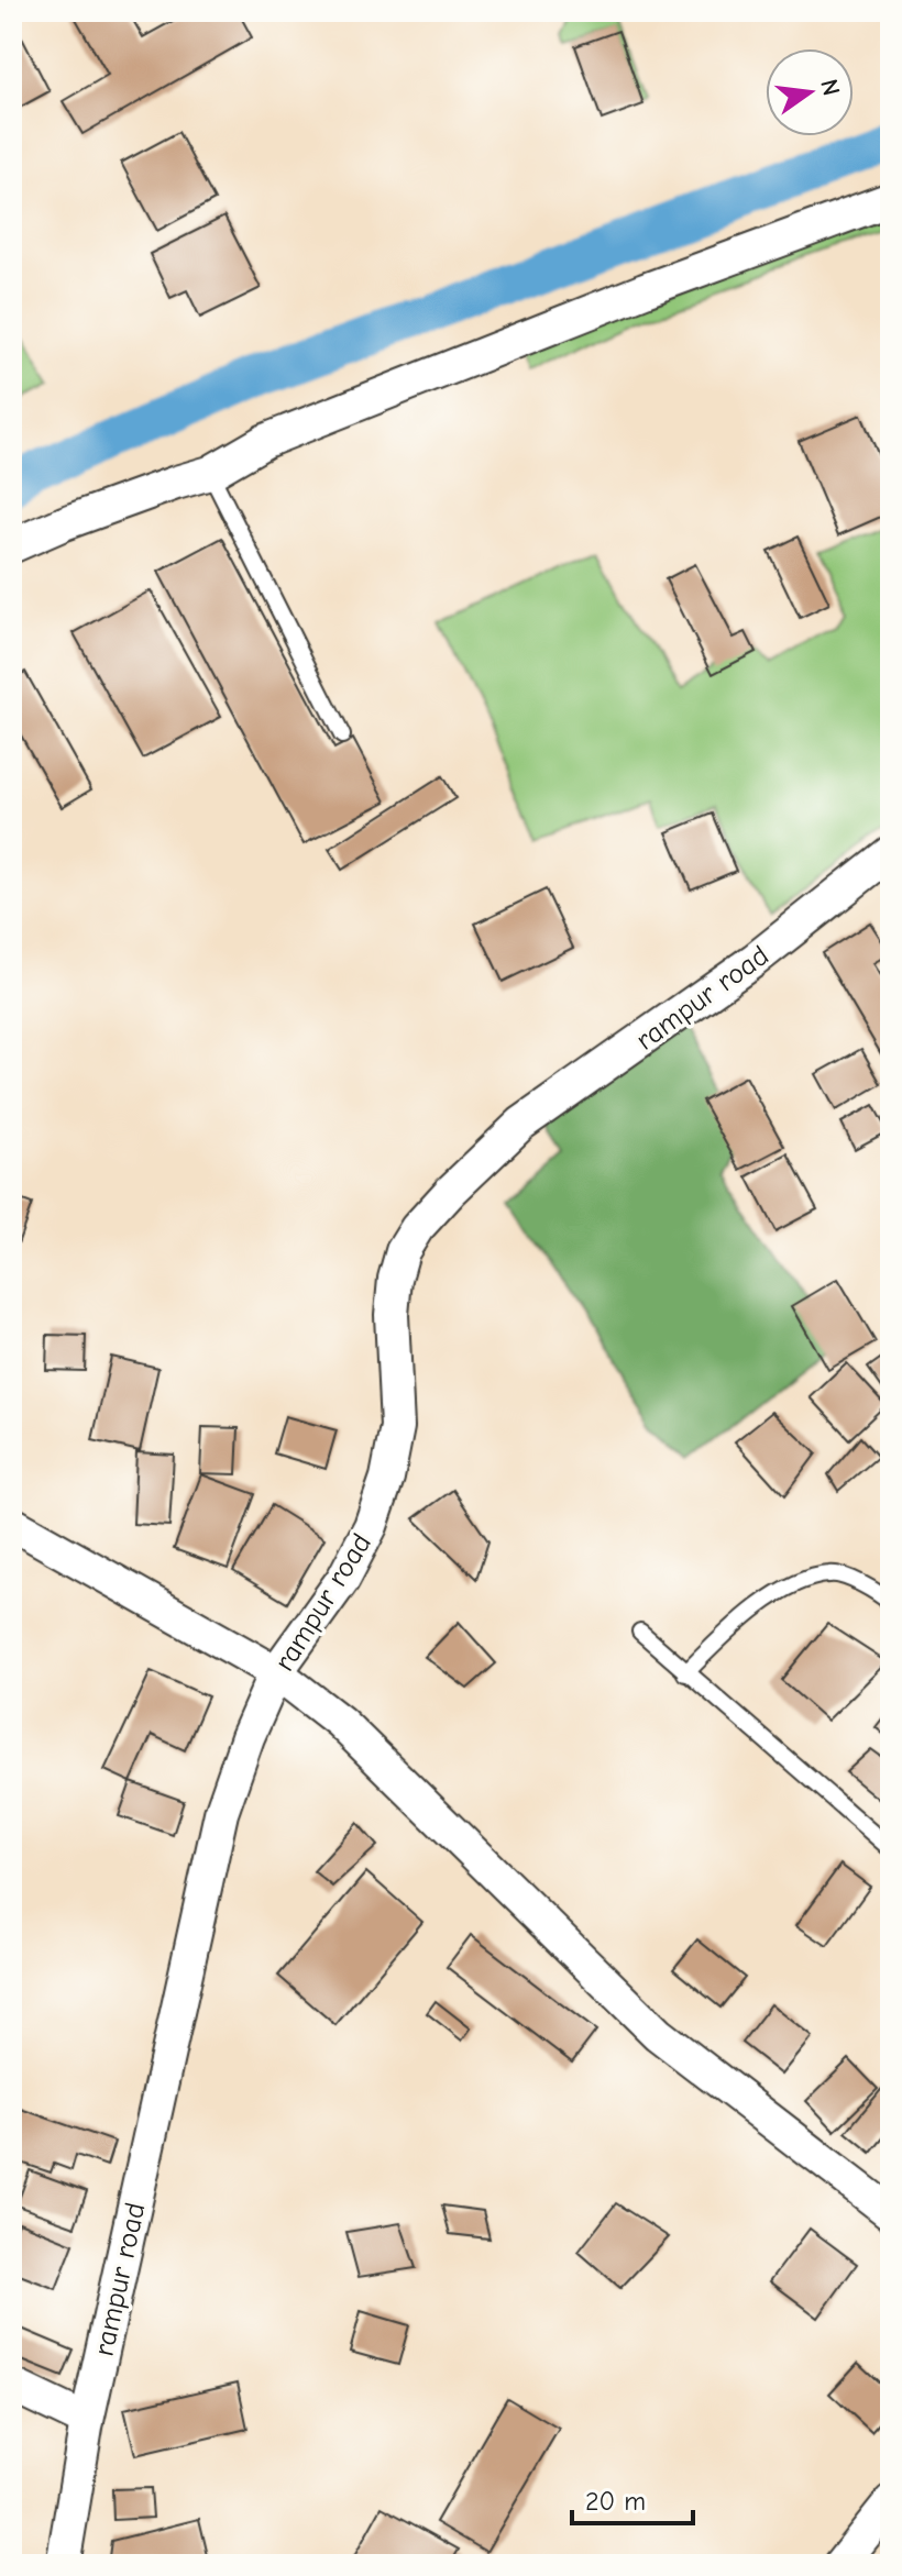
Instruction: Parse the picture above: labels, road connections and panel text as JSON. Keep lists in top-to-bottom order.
{
  "streets": {
    "street": ["rampur road"]
  },
  "scale_bar": "20 m",
  "north": "right"
}
